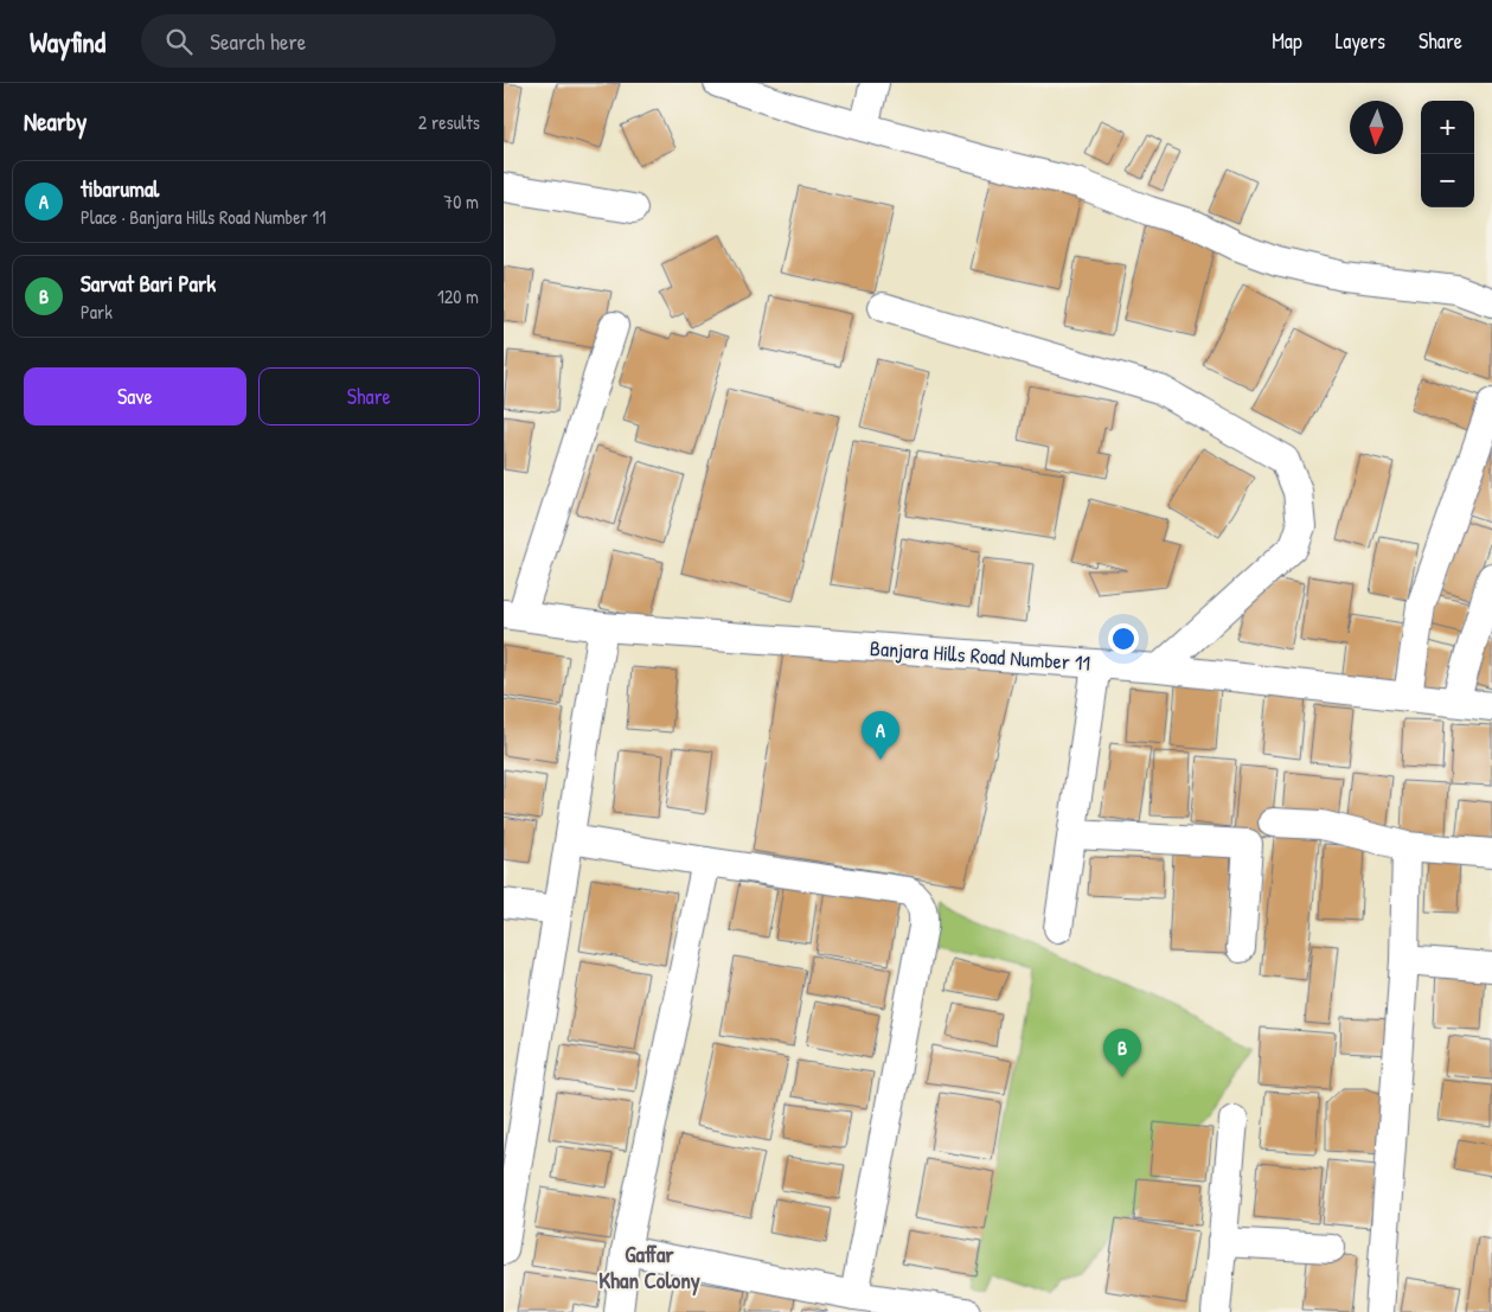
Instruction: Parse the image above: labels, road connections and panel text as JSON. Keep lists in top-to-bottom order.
{
  "streets": {
    "street": ["Banjara Hills Road Number 11"]
  },
  "districts": ["Gaffar Khan Colony"],
  "north": "bottom",
  "page": {
    "header": "Wayfind",
    "search": "Search here",
    "nav": ["Map", "Layers", "Share"],
    "heading": ["Nearby", "2 results"],
    "map_buttons": ["+", "−"],
    "list": [
      {
        "mark": "A",
        "name": "tibarumal",
        "note": "Place · Banjara Hills Road Number 11",
        "value": "70 m"
      },
      {
        "mark": "B",
        "name": "Sarvat Bari Park",
        "note": "Park",
        "value": "120 m"
      }
    ],
    "buttons": ["Save", "Share"],
    "pins": ["A", "B"]
  }
}
